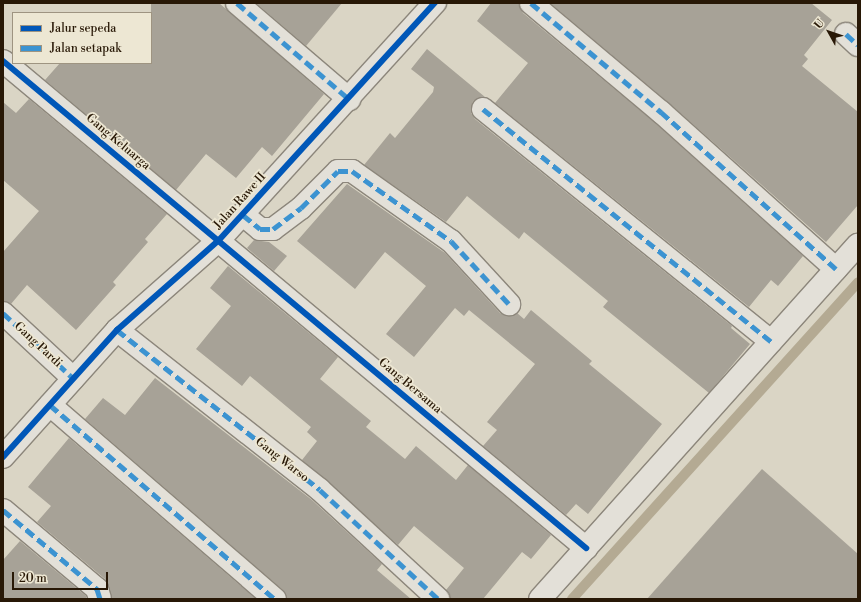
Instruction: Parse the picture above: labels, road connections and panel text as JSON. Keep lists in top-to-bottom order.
{
  "streets": {
    "street": [
      "Gang Keluarga",
      "Jalan Rawe II",
      "Gang Pardi",
      "Gang Bersama",
      "Gang Warso"
    ]
  },
  "crossings": [
    ["Gang Keluarga", "Jalan Rawe II"],
    ["Gang Keluarga", "Gang Bersama"],
    ["Jalan Rawe II", "Gang Pardi"],
    ["Jalan Rawe II", "Gang Bersama"],
    ["Jalan Rawe II", "Gang Warso"]
  ],
  "legend": ["Jalur sepeda", "Jalan setapak"],
  "scale_bar": "20 m",
  "north": "top left"
}
